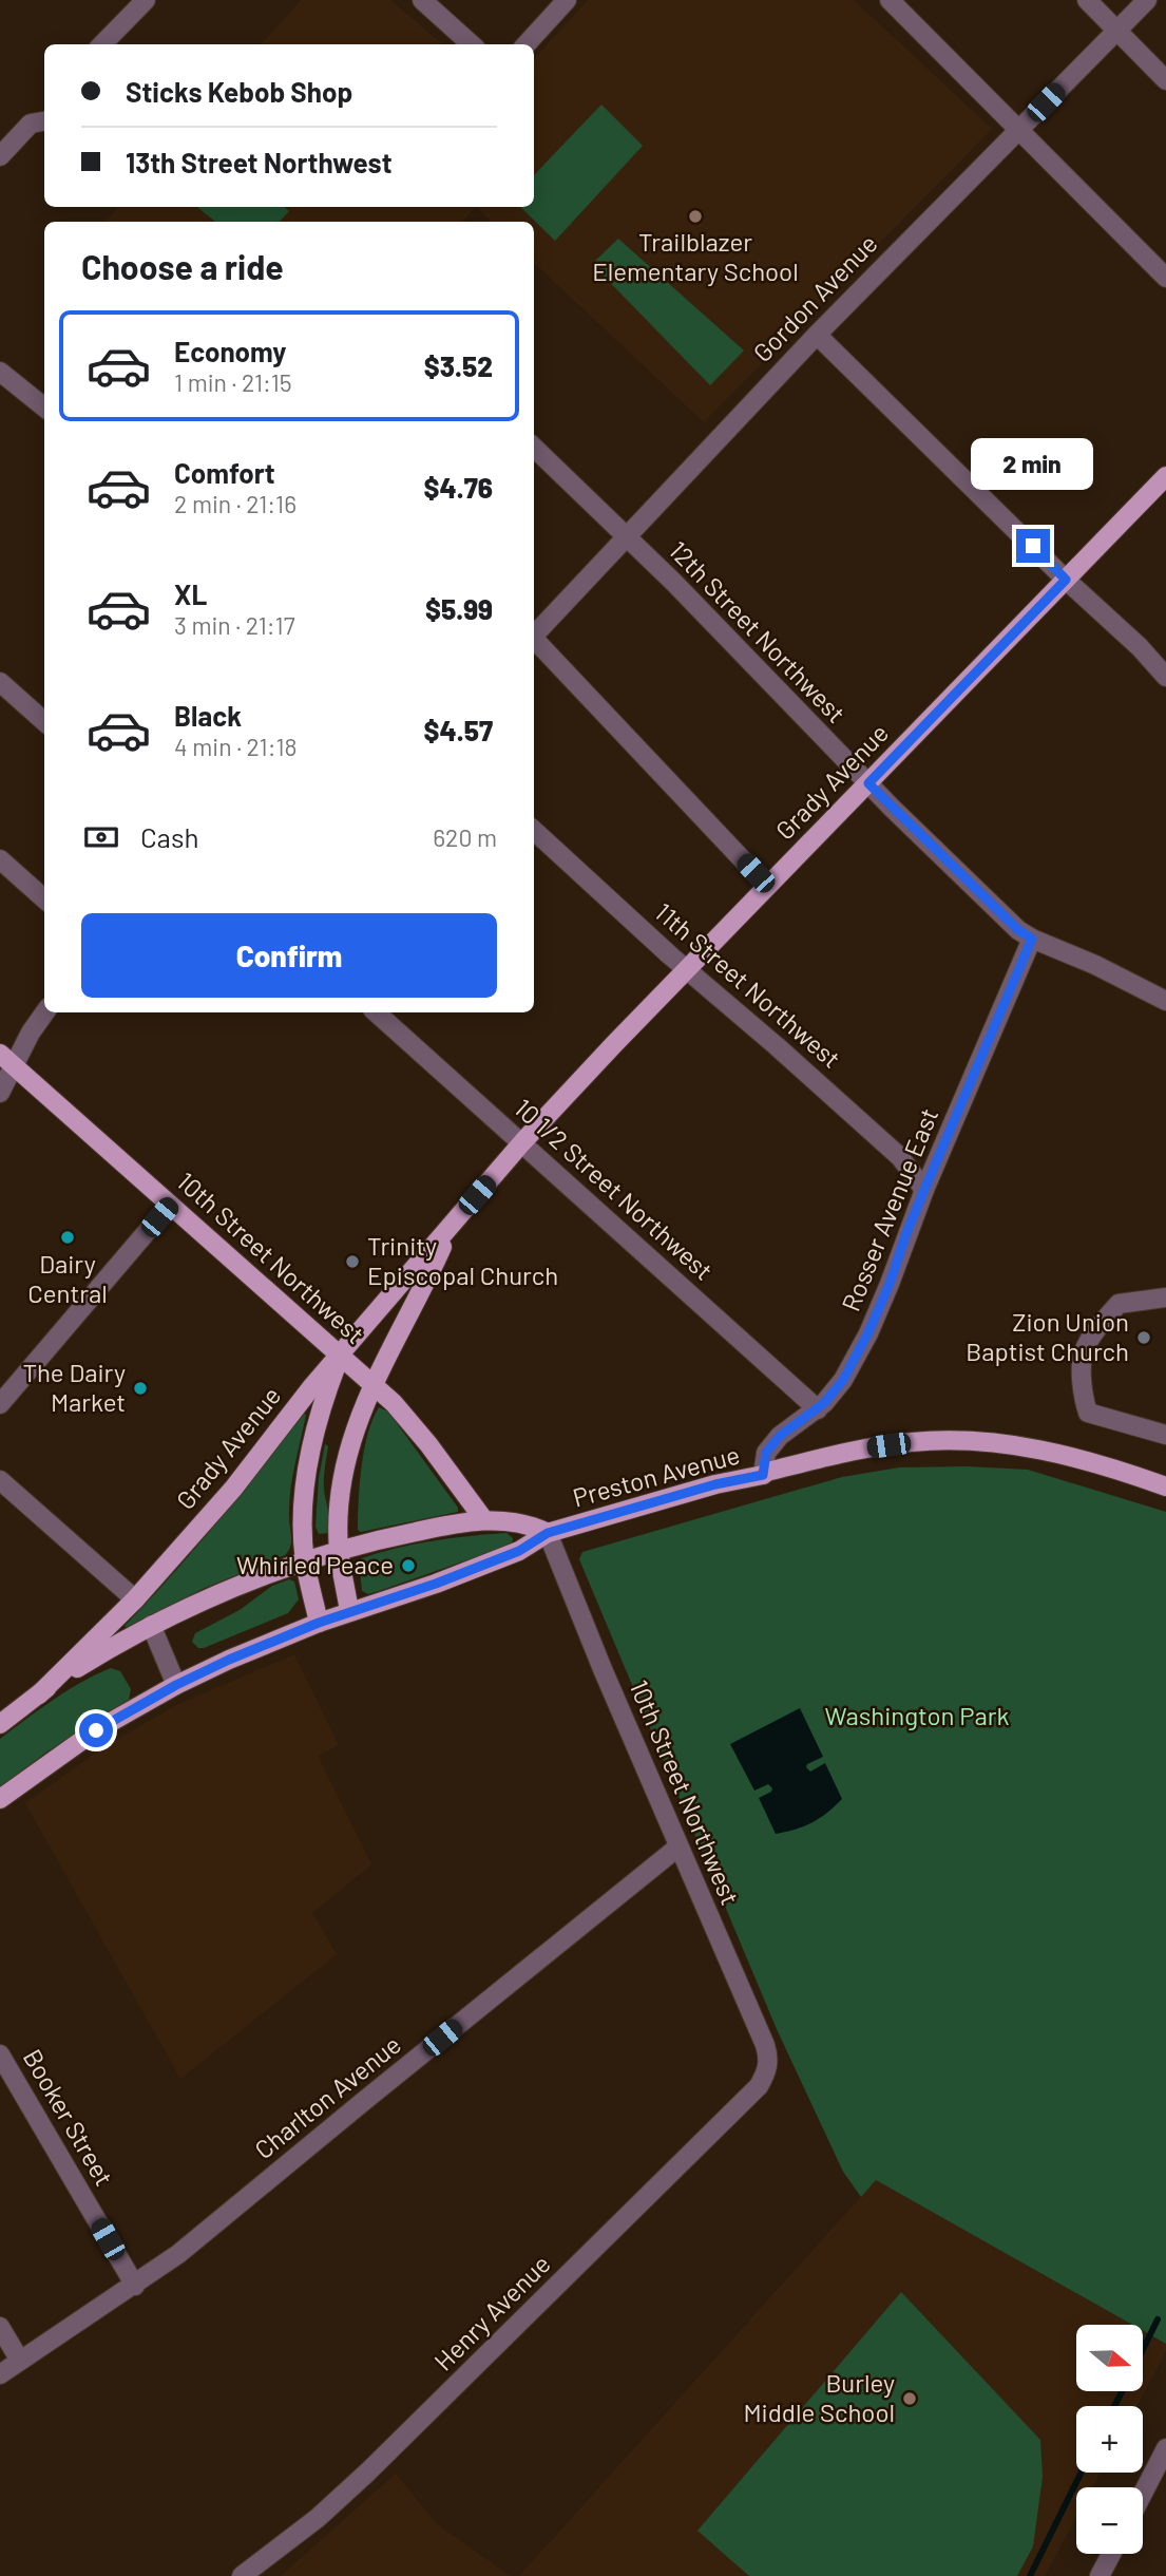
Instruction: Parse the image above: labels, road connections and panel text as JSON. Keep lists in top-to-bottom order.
{
  "streets": {
    "main road": ["Grady Avenue", "10th Street Northwest", "Preston Avenue"],
    "street": [
      "Gordon Avenue",
      "12th Street Northwest",
      "11th Street Northwest",
      "10 1/2 Street Northwest",
      "Rosser Avenue East",
      "Charlton Avenue",
      "Booker Street",
      "Henry Avenue"
    ]
  },
  "crossings": [
    ["Gordon Avenue", "12th Street Northwest"],
    ["12th Street Northwest", "Grady Avenue"],
    ["12th Street Northwest", "Rosser Avenue East"],
    ["Grady Avenue", "11th Street Northwest"],
    ["Grady Avenue", "10 1/2 Street Northwest"],
    ["Grady Avenue", "10th Street Northwest"],
    ["Grady Avenue", "Preston Avenue"],
    ["11th Street Northwest", "Rosser Avenue East"],
    ["10 1/2 Street Northwest", "Rosser Avenue East"],
    ["Rosser Avenue East", "Preston Avenue"],
    ["10th Street Northwest", "Preston Avenue"],
    ["10th Street Northwest", "Charlton Avenue"],
    ["10th Street Northwest", "Henry Avenue"],
    ["Charlton Avenue", "Booker Street"]
  ],
  "parks": ["Washington Park"],
  "places": [
    "Trailblazer Elementary School",
    "Dairy Central",
    "Trinity Episcopal Church",
    "Zion Union Baptist Church",
    "The Dairy Market",
    "Whirled Peace",
    "Burley Middle School"
  ],
  "north": "right",
  "page": {
    "banner": ["Sticks Kebob Shop", "13th Street Northwest"],
    "heading": "Choose a ride",
    "list": [
      {
        "name": "Economy",
        "note": "1 min · 21:15",
        "value": "$3.52"
      },
      {
        "name": "Comfort",
        "note": "2 min · 21:16",
        "value": "$4.76"
      },
      {
        "name": "XL",
        "note": "3 min · 21:17",
        "value": "$5.99"
      },
      {
        "name": "Black",
        "note": "4 min · 21:18",
        "value": "$4.57"
      }
    ],
    "bubble": "2 min",
    "pay": ["Cash", "620 m"],
    "buttons": "Confirm",
    "map_buttons": ["+", "−"]
  }
}
